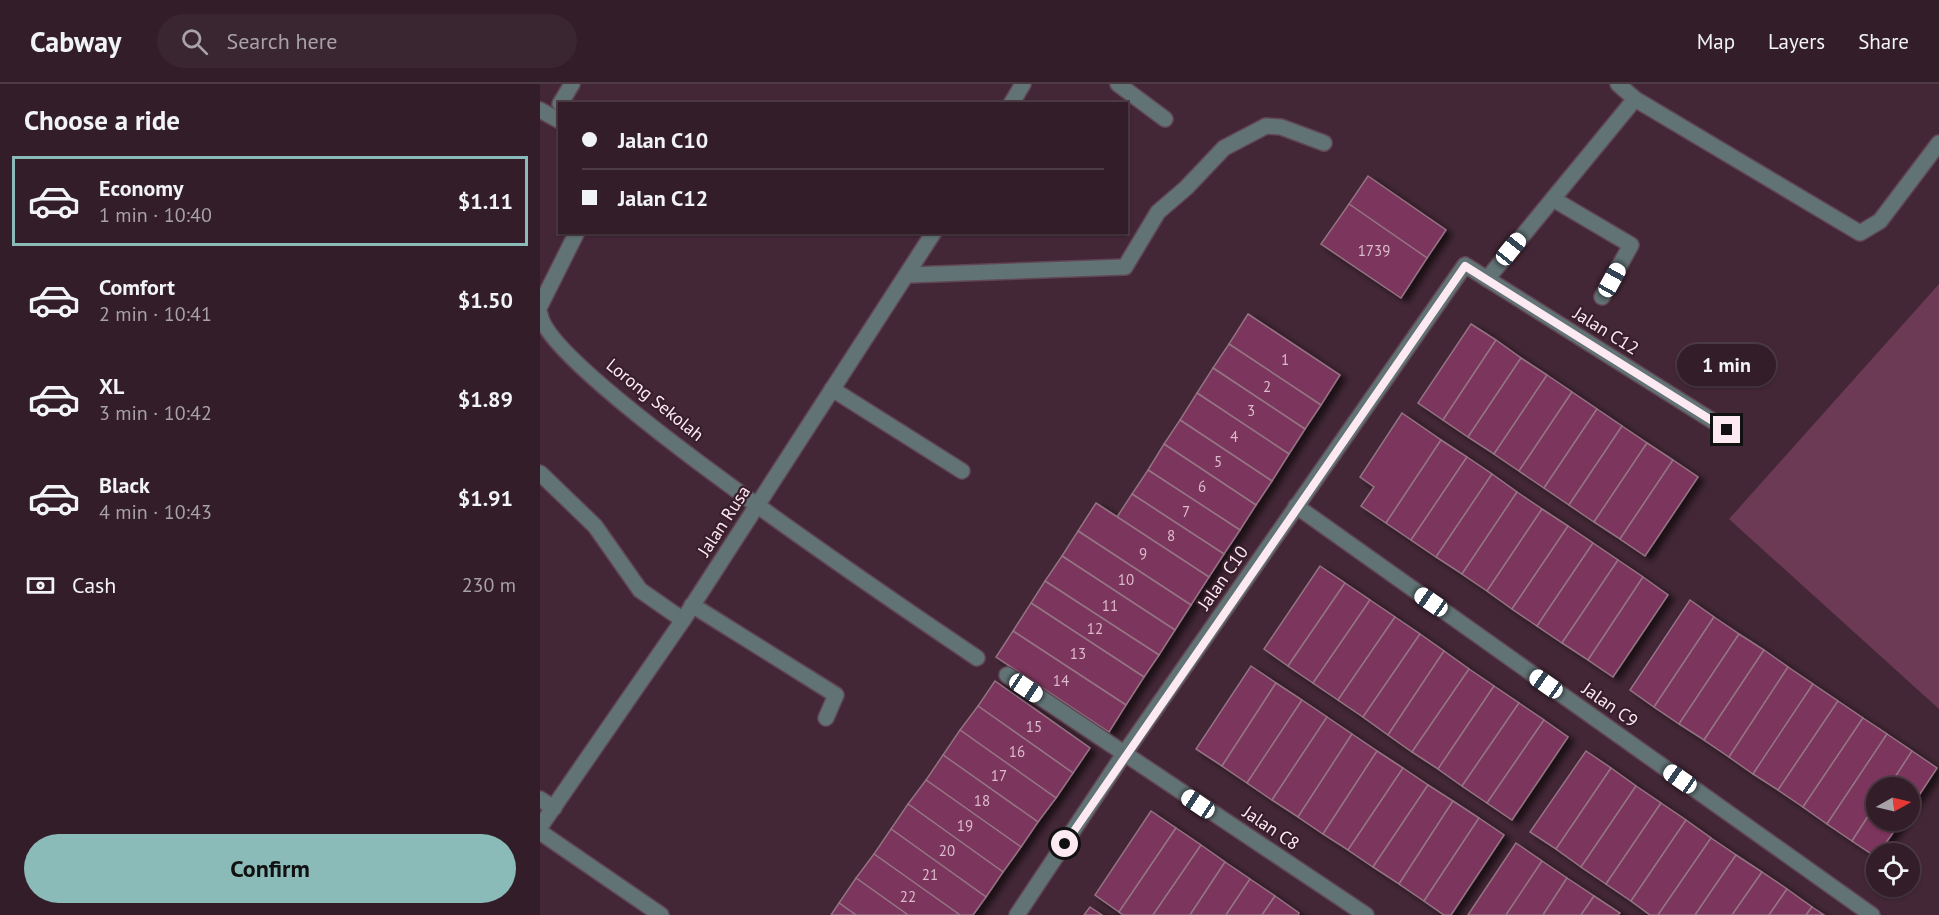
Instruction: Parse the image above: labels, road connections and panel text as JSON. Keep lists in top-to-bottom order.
{
  "streets": {
    "street": [
      "Jalan C12",
      "Lorong Sekolah",
      "Jalan Rusa",
      "Jalan C10",
      "Jalan C9",
      "Jalan C8"
    ]
  },
  "crossings": [
    ["Jalan C12", "Jalan C10"],
    ["Lorong Sekolah", "Jalan Rusa"],
    ["Jalan C10", "Jalan C9"],
    ["Jalan C10", "Jalan C8"]
  ],
  "house_numbers": [
    "1739",
    "1",
    "2",
    "3",
    "4",
    "5",
    "6",
    "7",
    "8",
    "9",
    "10",
    "11",
    "12",
    "13",
    "14",
    "15",
    "16",
    "17",
    "18",
    "19",
    "20",
    "21",
    "22"
  ],
  "north": "right",
  "page": {
    "header": "Cabway",
    "search": "Search here",
    "nav": ["Map", "Layers", "Share"],
    "heading": "Choose a ride",
    "banner": ["Jalan C10", "Jalan C12"],
    "list": [
      {
        "name": "Economy",
        "note": "1 min · 10:40",
        "value": "$1.11"
      },
      {
        "name": "Comfort",
        "note": "2 min · 10:41",
        "value": "$1.50"
      },
      {
        "name": "XL",
        "note": "3 min · 10:42",
        "value": "$1.89"
      },
      {
        "name": "Black",
        "note": "4 min · 10:43",
        "value": "$1.91"
      }
    ],
    "bubble": "1 min",
    "pay": ["Cash", "230 m"],
    "buttons": "Confirm"
  }
}
